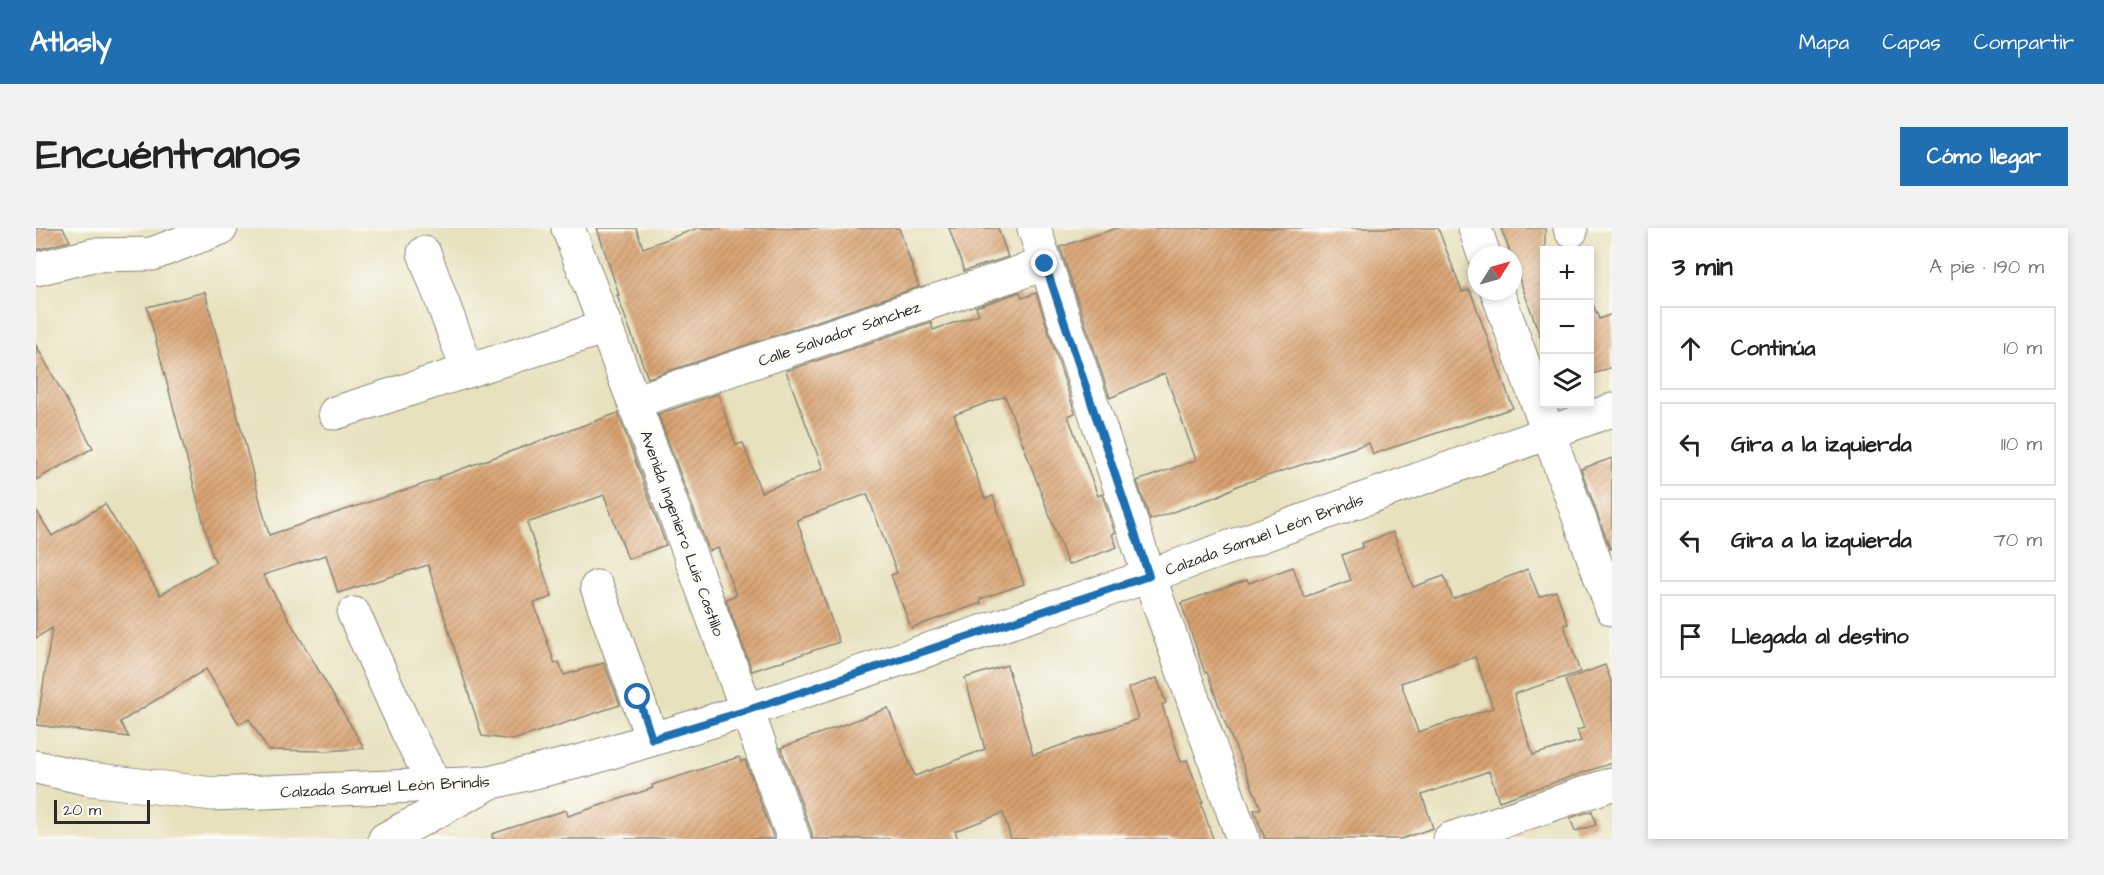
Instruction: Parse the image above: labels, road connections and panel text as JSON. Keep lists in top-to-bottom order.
{
  "streets": {
    "street": ["Calle Salvador Sánchez", "Avenida Ingeniero Luis Castillo", "Calzada Samuel León Brindis"]
  },
  "crossings": [
    ["Calle Salvador Sánchez", "Avenida Ingeniero Luis Castillo"],
    ["Avenida Ingeniero Luis Castillo", "Calzada Samuel León Brindis"]
  ],
  "scale_bar": "20 m",
  "north": "top right",
  "page": {
    "header": "Atlasly",
    "nav": ["Mapa", "Capas", "Compartir"],
    "title": "Encuéntranos",
    "buttons": "Cómo llegar",
    "heading": ["3 min", "A pie · 190 m"],
    "map_buttons": ["+", "−"],
    "list": [
      ["Continúa", "10 m"],
      ["Gira a la izquierda", "110 m"],
      ["Gira a la izquierda", "70 m"],
      "Llegada al destino"
    ],
    "scale": "20 m"
  }
}
